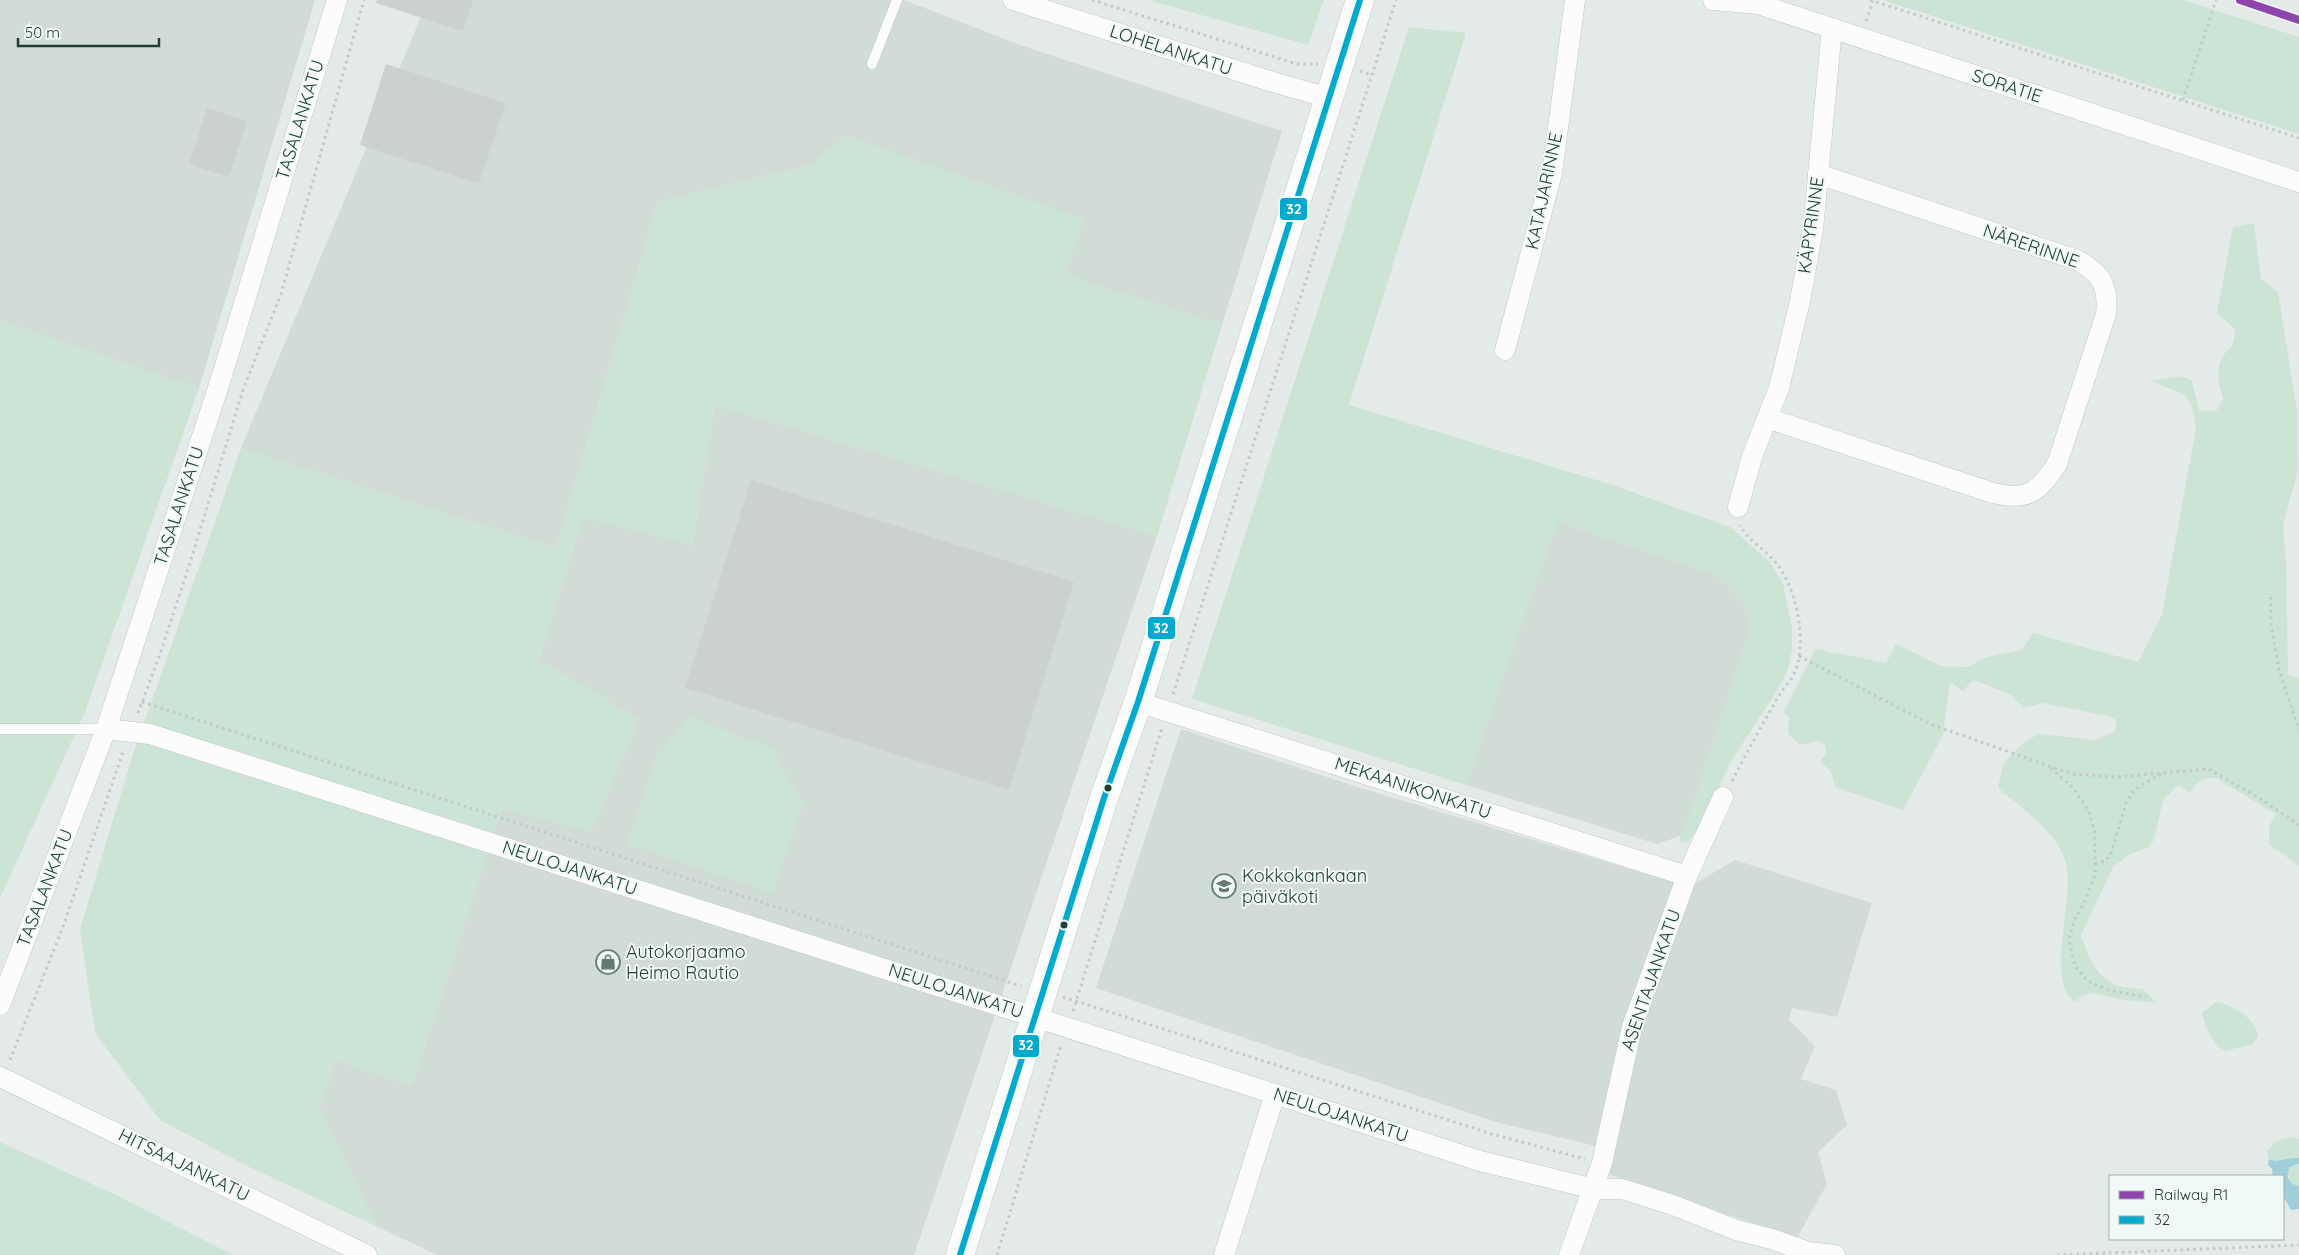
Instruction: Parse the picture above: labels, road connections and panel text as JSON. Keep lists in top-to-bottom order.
{
  "streets": {
    "street": [
      "LOHELANKATU",
      "SORATIE",
      "TASALANKATU",
      "KATAJARINNE",
      "KÄPYRINNE",
      "NÄRERINNE",
      "MEKAANIKONKATU",
      "NEULOJANKATU",
      "ASENTAJANKATU",
      "HITSAAJANKATU"
    ]
  },
  "crossings": [
    ["SORATIE", "KÄPYRINNE"],
    ["TASALANKATU", "NEULOJANKATU"],
    ["KÄPYRINNE", "NÄRERINNE"],
    ["MEKAANIKONKATU", "ASENTAJANKATU"],
    ["NEULOJANKATU", "ASENTAJANKATU"]
  ],
  "places": {
    "school or university": ["Kokkokankaan päiväkoti"],
    "shop": ["Autokorjaamo Heimo Rautio"]
  },
  "lines": ["rail line R1", "transit line 32"],
  "legend": ["Railway R1", "32"],
  "scale_bar": "50 m"
}
